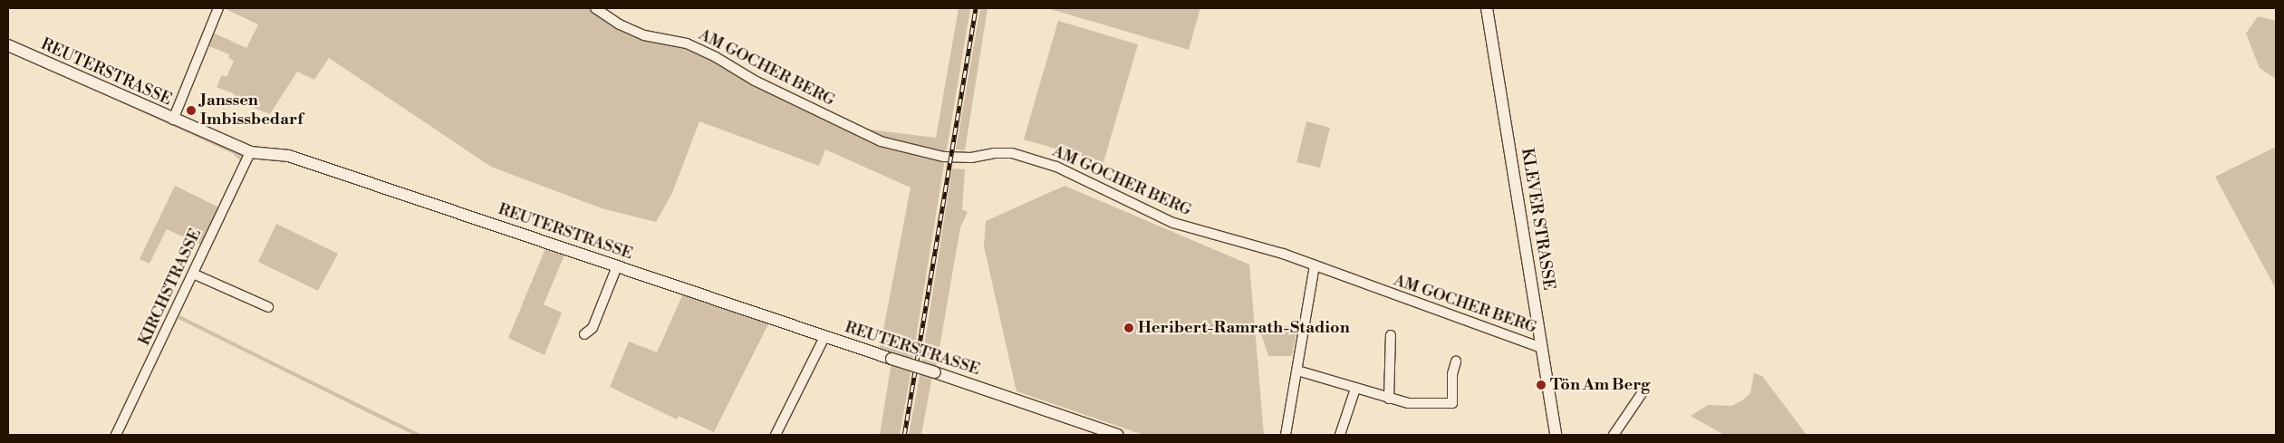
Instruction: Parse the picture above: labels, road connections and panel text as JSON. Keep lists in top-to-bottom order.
{
  "streets": {
    "street": [
      "AM GOCHER BERG",
      "REUTERSTRASSE",
      "KLEVER STRASSE",
      "KIRCHSTRASSE"
    ]
  },
  "crossings": [
    ["AM GOCHER BERG", "KLEVER STRASSE"],
    ["REUTERSTRASSE", "KIRCHSTRASSE"]
  ],
  "places": ["Janssen Imbissbedarf", "Heribert-Ramrath-Stadion", "Tön Am Berg"]
}
